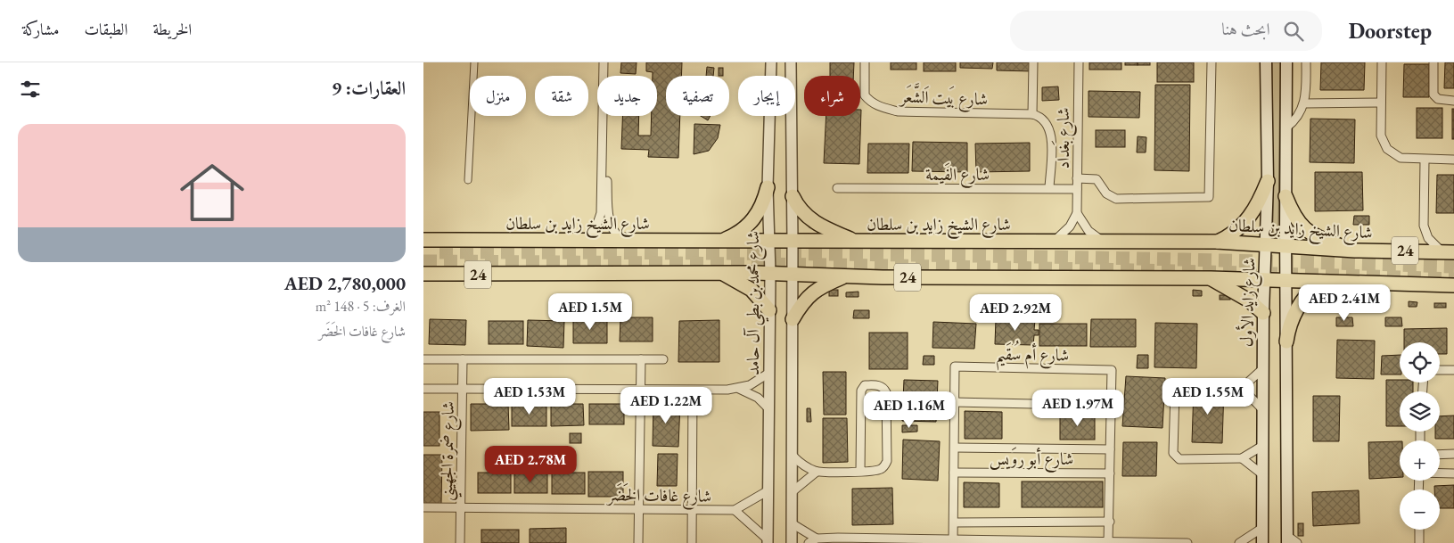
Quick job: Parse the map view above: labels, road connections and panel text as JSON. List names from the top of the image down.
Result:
{
  "streets": {
    "main road": ["شارع الشيخ زايد بن سلطان", "24", "شارع زايد الأول"],
    "street": [
      "شارع بَيت اَلشَّعَر",
      "شارع بَغداد",
      "شارع الفَيمة",
      "شارع محمد بن بطي آل حامد",
      "شارع أم سُقَيم",
      "شارع ضمرة الجهيني",
      "شارع أبو روَيس",
      "شارع غافات الخَضَر"
    ]
  },
  "crossings": [
    ["شارع بَغداد", "شارع الفَيمة"],
    ["شارع الشيخ زايد بن سلطان", "شارع زايد الأول"],
    ["شارع الشيخ زايد بن سلطان", "شارع محمد بن بطي آل حامد"],
    ["24", "شارع زايد الأول"],
    ["24", "شارع محمد بن بطي آل حامد"],
    ["شارع محمد بن بطي آل حامد", "شارع غافات الخَضَر"],
    ["شارع أم سُقَيم", "شارع أبو روَيس"],
    ["شارع ضمرة الجهيني", "شارع غافات الخَضَر"]
  ],
  "page": {
    "header": "Doorstep",
    "search": "ابحث هنا",
    "nav": ["الخريطة", "الطبقات", "مشاركة"],
    "heading": "العقارات: 9",
    "chip": [
      "شراء",
      "إيجار",
      "تصفية",
      "جديد",
      "شقة",
      "منزل"
    ],
    "list": [
      {
        "name": "AED 2,780,000",
        "note": "الغرف: 5 · 148 m² · شارع غافات الخَضَر"
      }
    ],
    "price": [
      "AED 2.41M",
      "AED 1.5M",
      "AED 2.92M",
      "AED 1.53M",
      "AED 1.55M",
      "AED 1.22M",
      "AED 1.97M",
      "AED 1.16M",
      "AED 2.78M"
    ],
    "map_buttons": ["+", "−"]
  }
}
